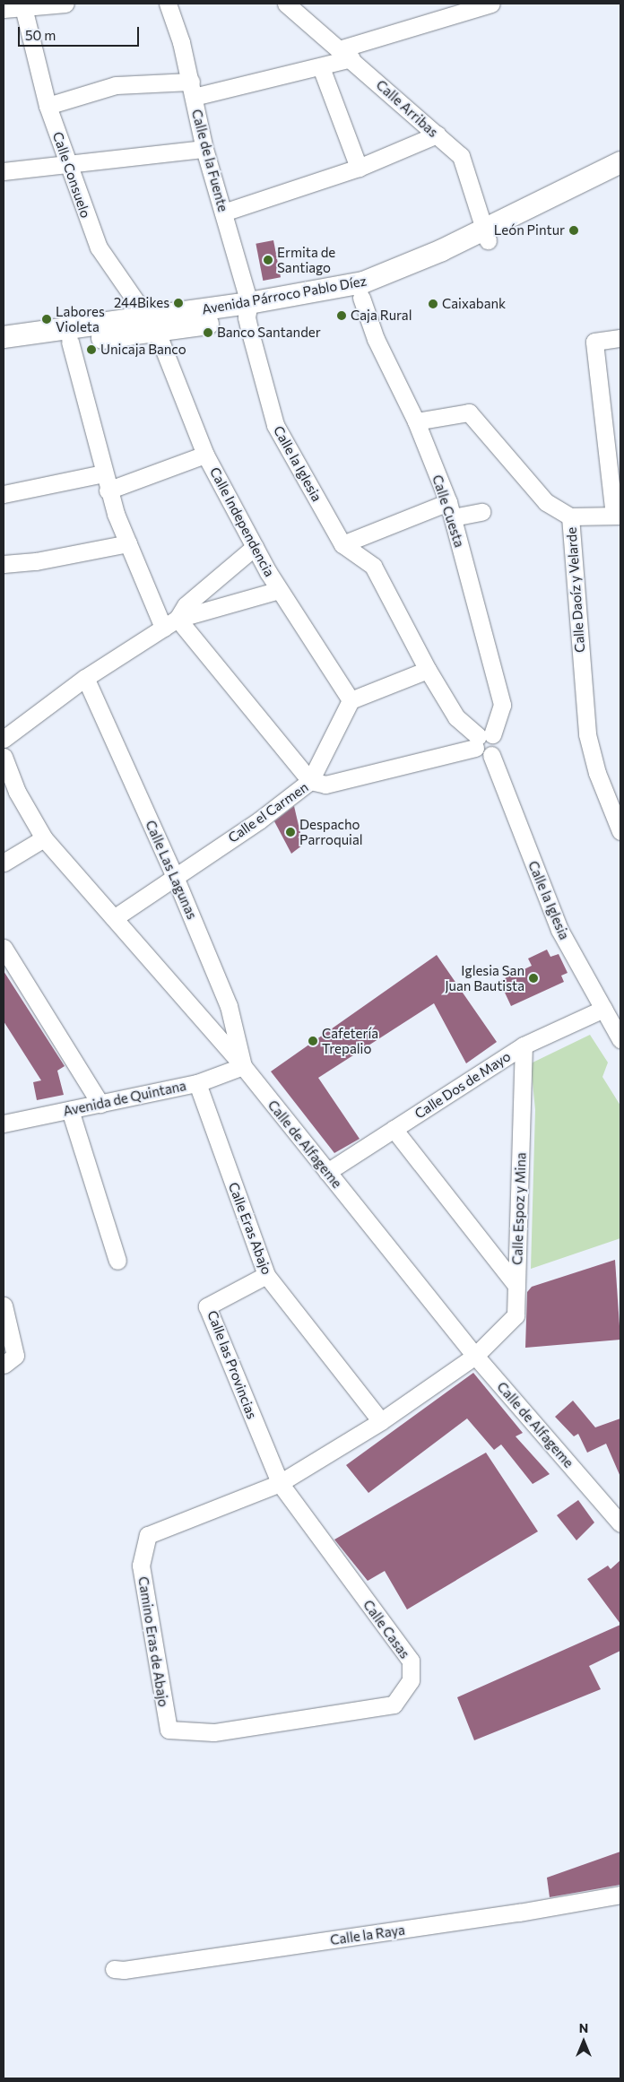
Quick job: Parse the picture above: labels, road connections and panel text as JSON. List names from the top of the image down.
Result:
{
  "streets": {
    "main road": ["Avenida Párroco Pablo Díez"],
    "street": [
      "Calle Arribas",
      "Calle de la Fuente",
      "Calle Consuelo",
      "Calle la Iglesia",
      "Calle Cuesta",
      "Calle Independencia",
      "Calle Daoíz y Velarde",
      "Calle el Carmen",
      "Calle Las Lagunas",
      "Calle Dos de Mayo",
      "Avenida de Quintana",
      "Calle de Alfageme",
      "Calle Espoz y Mina",
      "Calle Eras Abajo",
      "Calle las Provincias",
      "Calle Casas",
      "Camino Eras de Abajo",
      "Calle la Raya"
    ]
  },
  "crossings": [
    ["Calle Arribas", "Avenida Párroco Pablo Díez"],
    ["Calle de la Fuente", "Avenida Párroco Pablo Díez"],
    ["Calle de la Fuente", "Calle la Iglesia"],
    ["Calle Consuelo", "Avenida Párroco Pablo Díez"],
    ["Calle Consuelo", "Calle Independencia"],
    ["Avenida Párroco Pablo Díez", "Calle la Iglesia"],
    ["Avenida Párroco Pablo Díez", "Calle Cuesta"],
    ["Avenida Párroco Pablo Díez", "Calle Independencia"],
    ["Calle la Iglesia", "Calle Cuesta"],
    ["Calle la Iglesia", "Calle el Carmen"],
    ["Calle la Iglesia", "Calle Dos de Mayo"],
    ["Calle Cuesta", "Calle Daoíz y Velarde"],
    ["Calle Cuesta", "Calle el Carmen"],
    ["Calle el Carmen", "Calle Las Lagunas"],
    ["Calle el Carmen", "Calle de Alfageme"],
    ["Calle Las Lagunas", "Avenida de Quintana"],
    ["Calle Las Lagunas", "Calle de Alfageme"],
    ["Calle Dos de Mayo", "Calle de Alfageme"],
    ["Calle Dos de Mayo", "Calle Espoz y Mina"],
    ["Avenida de Quintana", "Calle de Alfageme"],
    ["Avenida de Quintana", "Calle Eras Abajo"],
    ["Calle de Alfageme", "Calle Espoz y Mina"],
    ["Calle Espoz y Mina", "Calle Eras Abajo"],
    ["Calle Espoz y Mina", "Calle las Provincias"],
    ["Calle Espoz y Mina", "Calle Casas"],
    ["Calle Espoz y Mina", "Camino Eras de Abajo"],
    ["Calle Eras Abajo", "Calle las Provincias"],
    ["Calle las Provincias", "Calle Casas"],
    ["Calle las Provincias", "Camino Eras de Abajo"],
    ["Calle Casas", "Camino Eras de Abajo"]
  ],
  "places": [
    "León Pintur",
    "Ermita de Santiago",
    "244Bikes",
    "Caixabank",
    "Caja Rural",
    "Labores Violeta",
    "Banco Santander",
    "Unicaja Banco",
    "Despacho Parroquial",
    "Iglesia San Juan Bautista",
    "Cafetería Trepalio"
  ],
  "scale_bar": "50 m",
  "north": "top"
}
